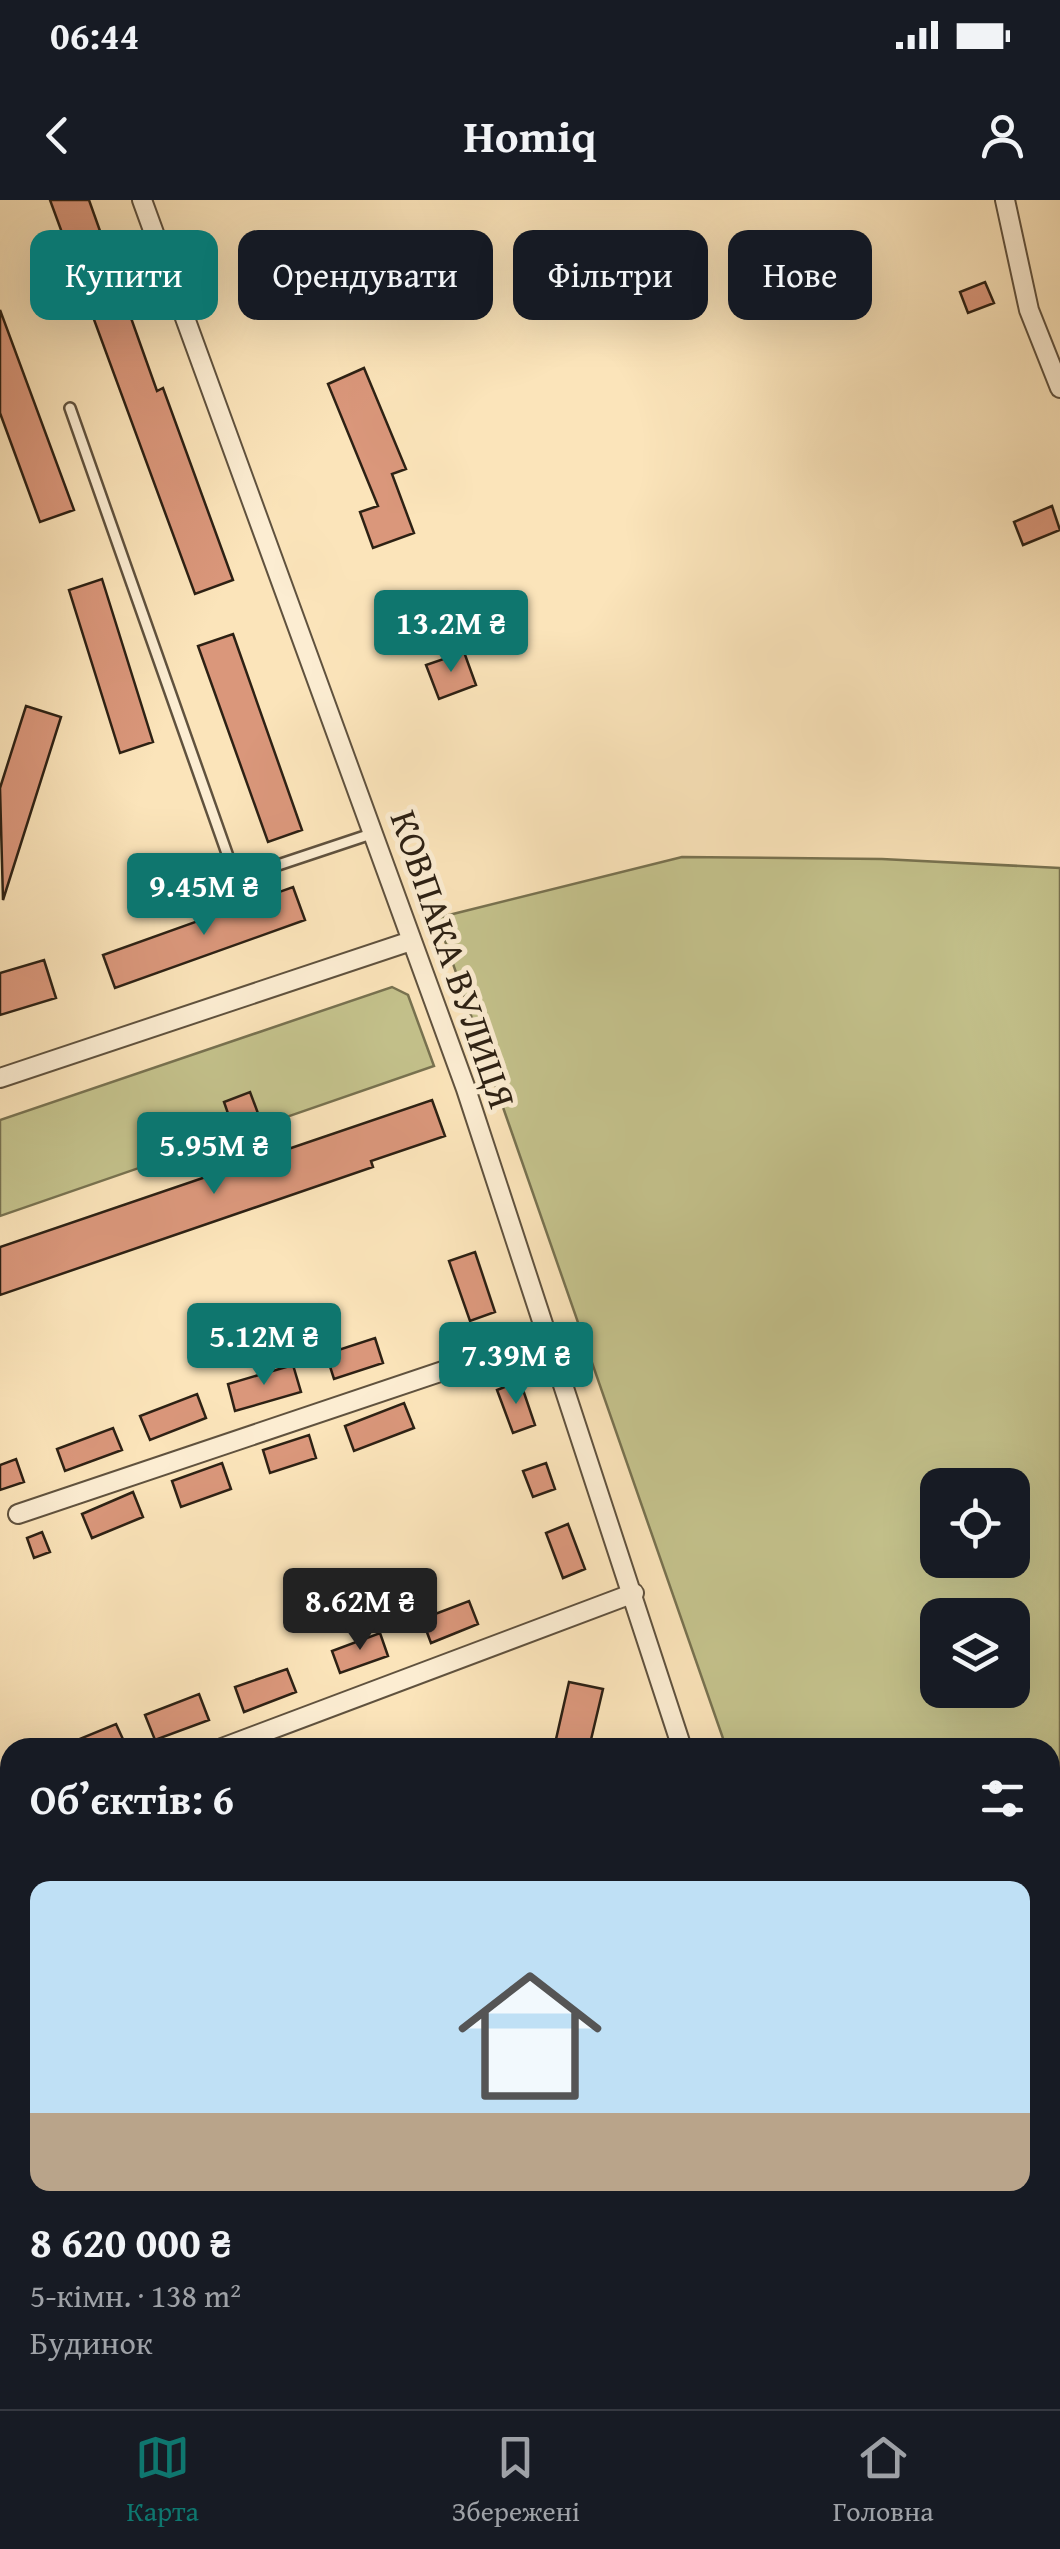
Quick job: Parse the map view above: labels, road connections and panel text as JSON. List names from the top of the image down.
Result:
{
  "streets": {
    "street": ["КОВПАКА ВУЛИЦЯ"]
  },
  "page": {
    "status": "06:44",
    "header": "Homiq",
    "chip": [
      "Купити",
      "Орендувати",
      "Фільтри",
      "Нове"
    ],
    "price": [
      "13.2M ₴",
      "9.45M ₴",
      "5.95M ₴",
      "5.12M ₴",
      "7.39M ₴",
      "8.62M ₴"
    ],
    "heading": "Об’єктів: 6",
    "list": [
      {
        "name": "8 620 000 ₴",
        "note": "5-кімн. · 138 m² · Будинок"
      }
    ],
    "tabs": ["Карта", "Збережені", "Головна"]
  }
}
